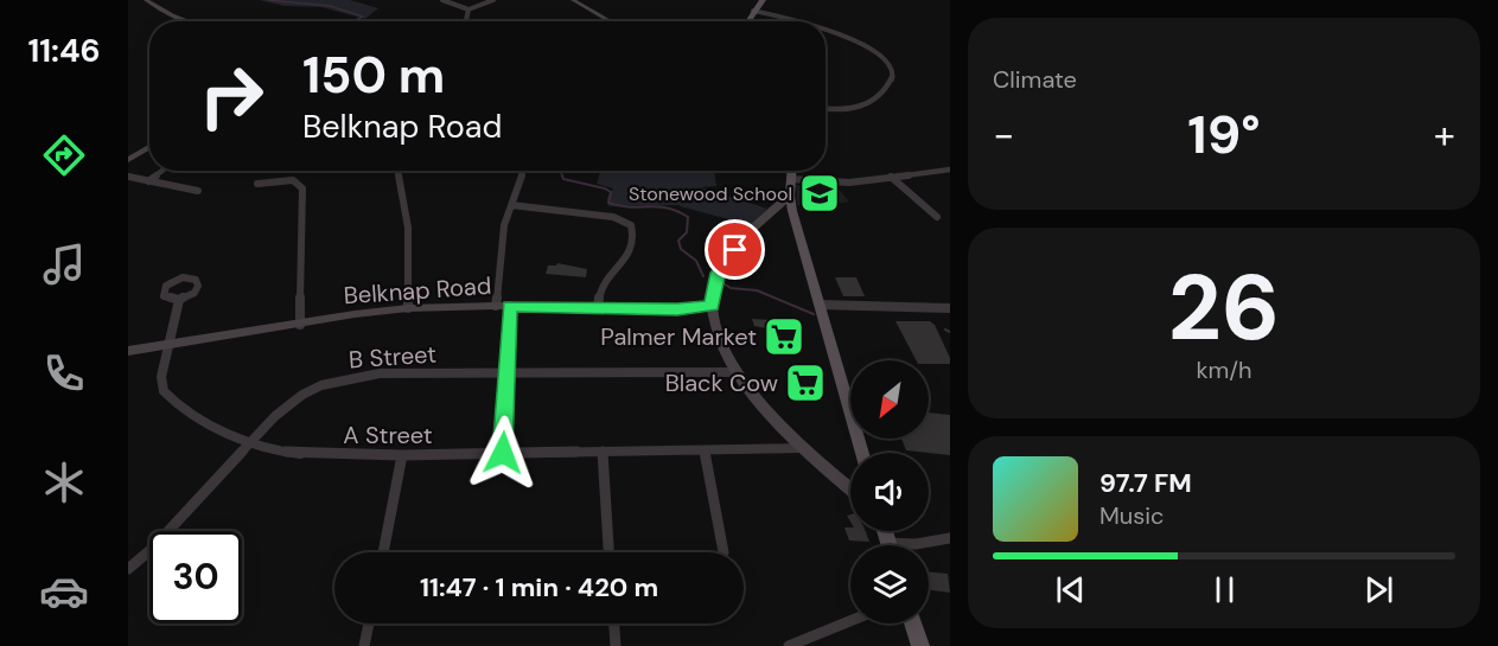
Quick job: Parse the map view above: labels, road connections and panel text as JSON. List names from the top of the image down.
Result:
{
  "streets": {
    "street": ["Belknap Road", "B Street", "A Street"]
  },
  "crossings": [
    ["Belknap Road", "A Street"],
    ["B Street", "A Street"]
  ],
  "places": {
    "school or university": ["Stonewood School"],
    "supermarket": ["Palmer Market", "Black Cow"]
  },
  "north": "bottom left",
  "page": {
    "tabs": "11:46",
    "tile": [
      "Climate",
      ["26", "km/h"]
    ],
    "turn": ["150 m", "Belknap Road"],
    "heat": ["−", "19°", "+"],
    "song": ["97.7 FM", "Music"],
    "limit": "30",
    "trip": "11:47 · 1 min · 420 m"
  }
}
